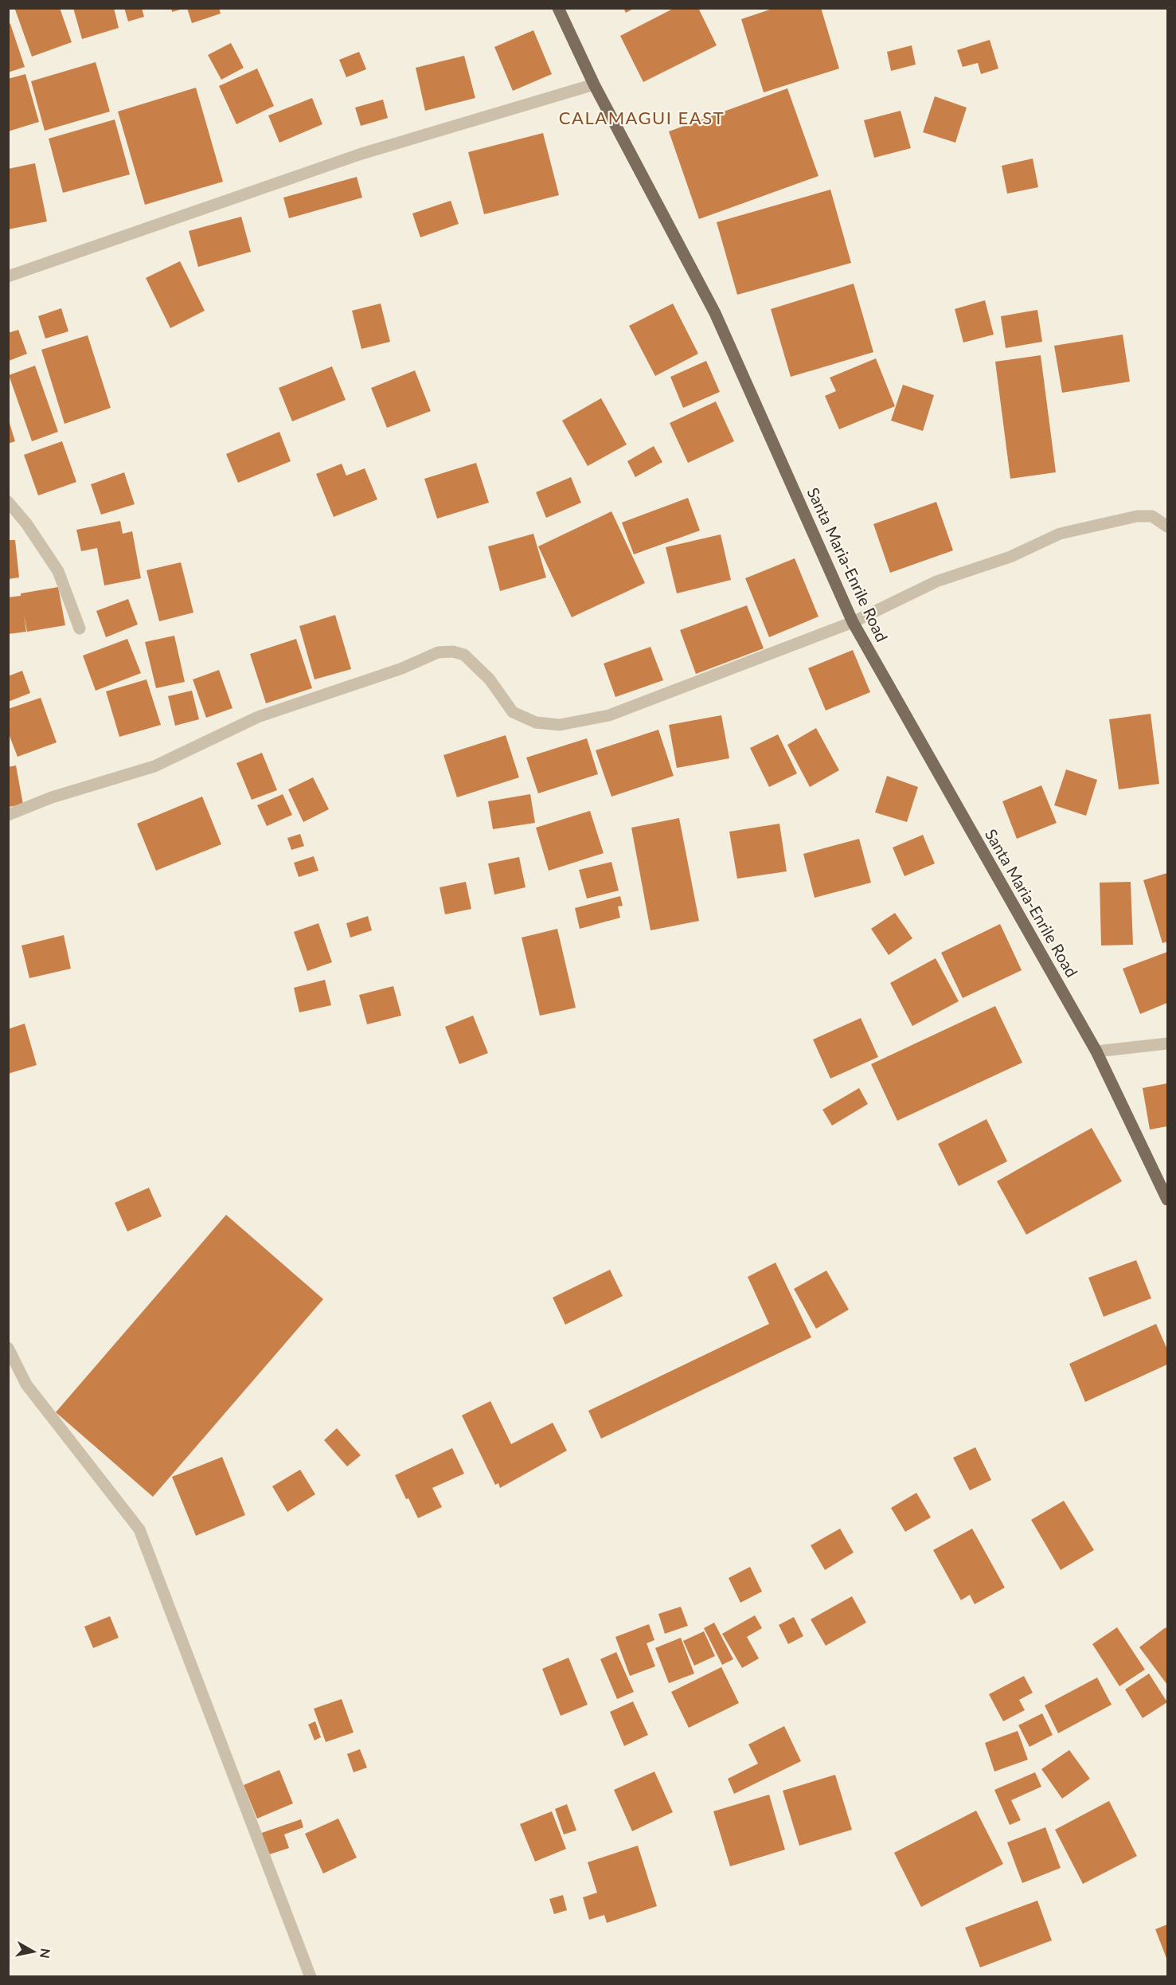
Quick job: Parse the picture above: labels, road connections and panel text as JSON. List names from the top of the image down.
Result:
{
  "streets": {
    "main road": ["Santa Maria-Enrile Road"]
  },
  "districts": ["CALAMAGUI EAST"],
  "north": "right"
}
